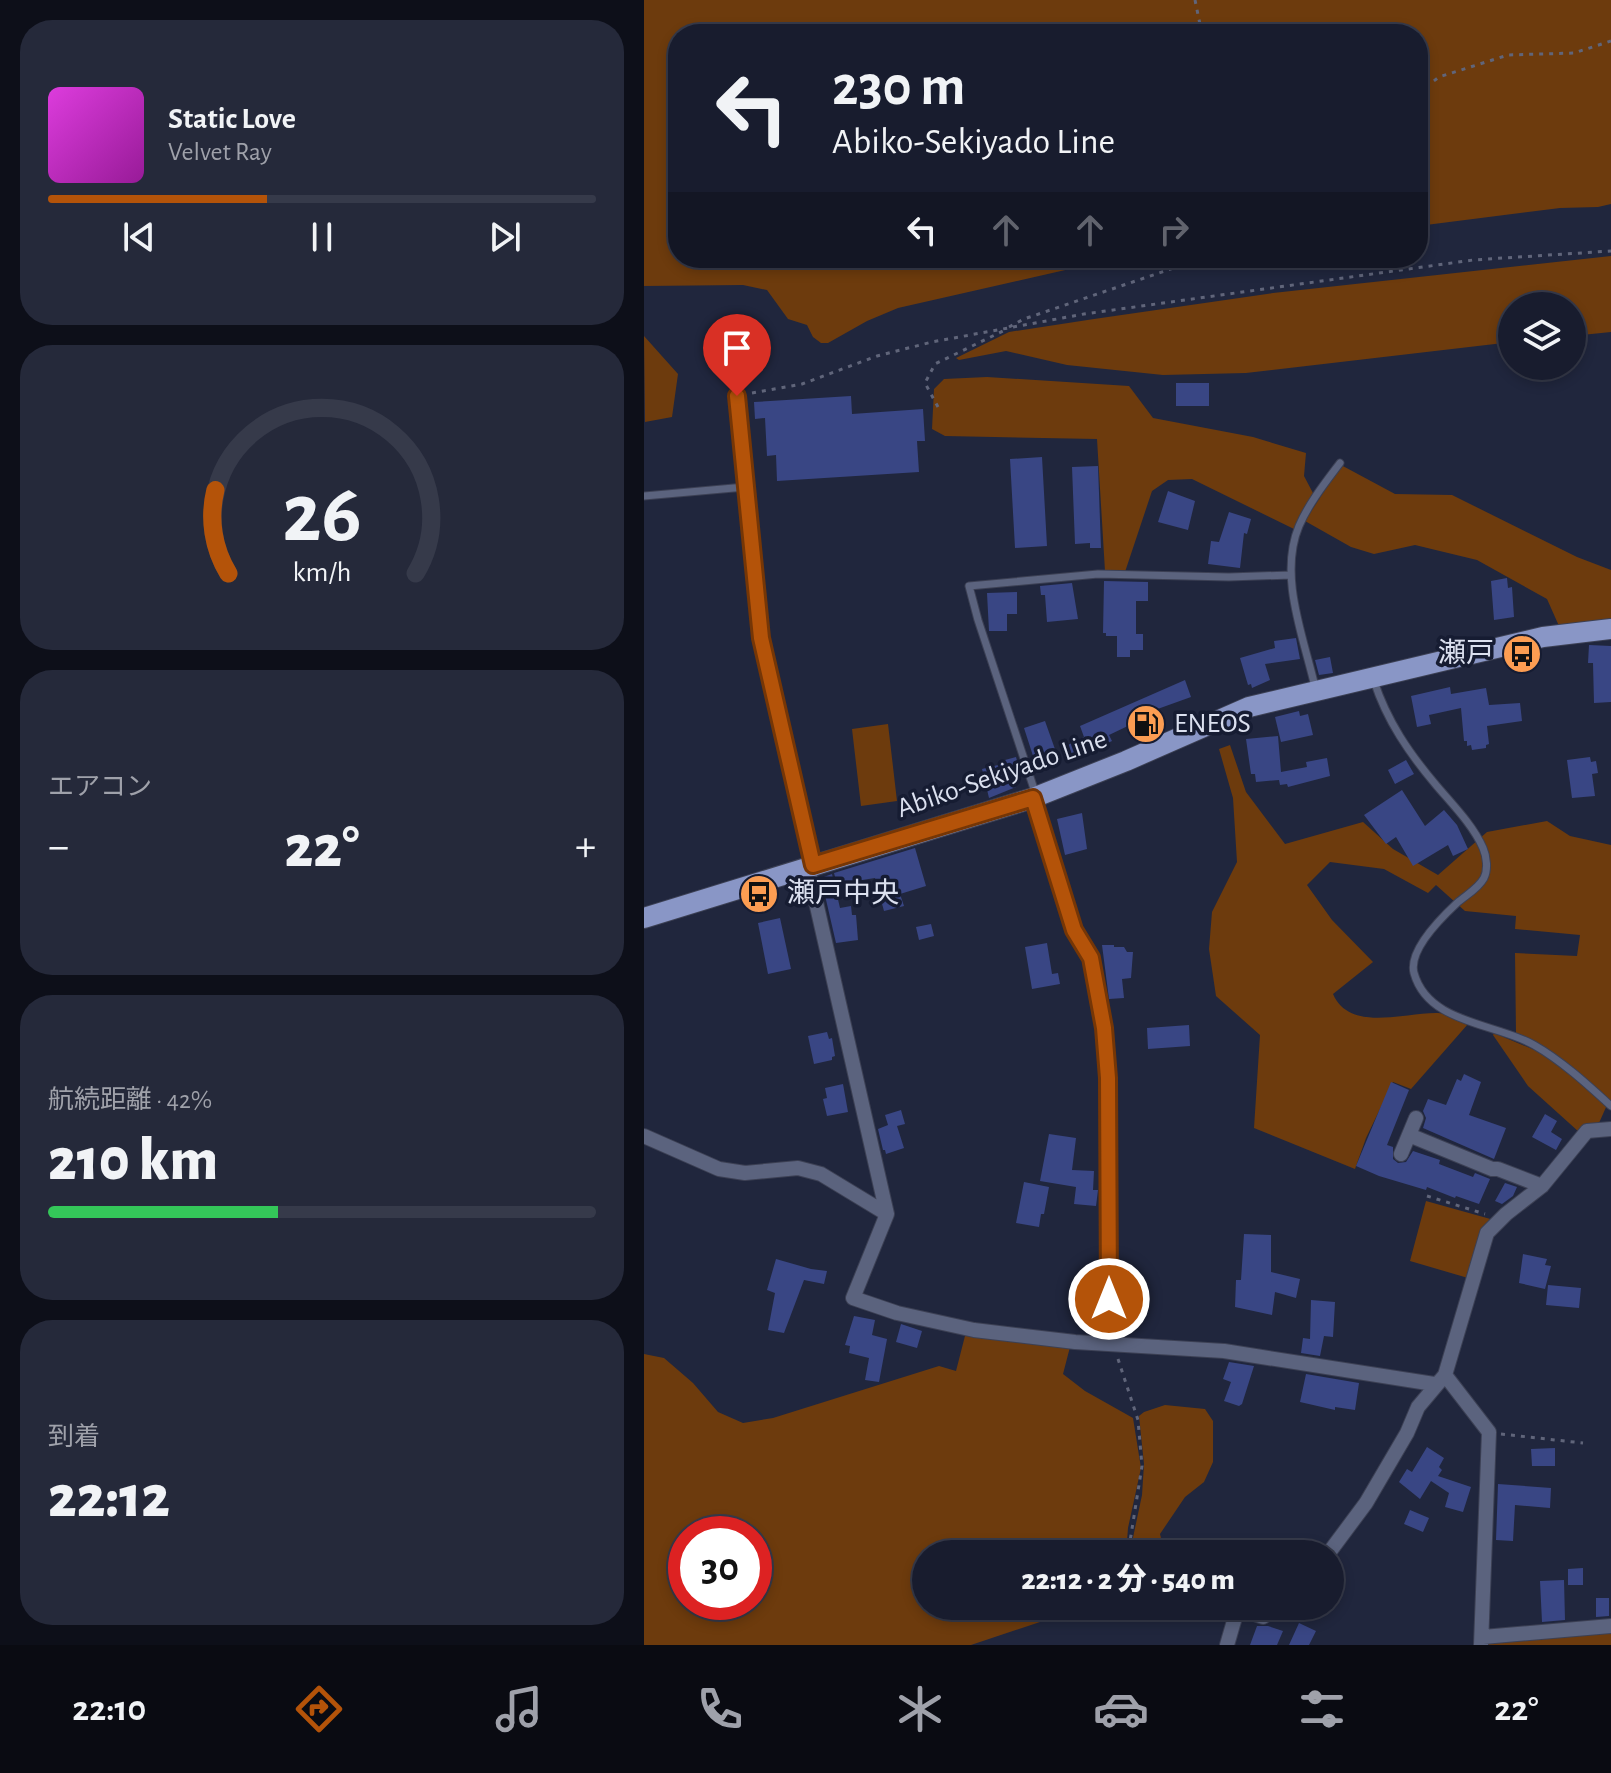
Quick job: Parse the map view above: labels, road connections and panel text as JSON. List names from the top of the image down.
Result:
{
  "streets": {
    "main road": ["Abiko-Sekiyado Line"]
  },
  "places": {
    "bus stop": ["瀬戸", "瀬戸中央"],
    "fuel station": ["ENEOS"]
  },
  "page": {
    "turn": ["230 m", "Abiko-Sekiyado Line"],
    "song": ["Static Love", "Velvet Ray"],
    "tile": [
      "エアコン",
      ["航続距離 · 42%", "210 km"],
      ["到着", "22:12"]
    ],
    "heat": ["−", "22°", "+"],
    "limit": "30",
    "trip": "22:12 · 2 分 · 540 m",
    "tabs": ["22:10", "22°"],
    "gauge": ["26", "km/h"]
  }
}
